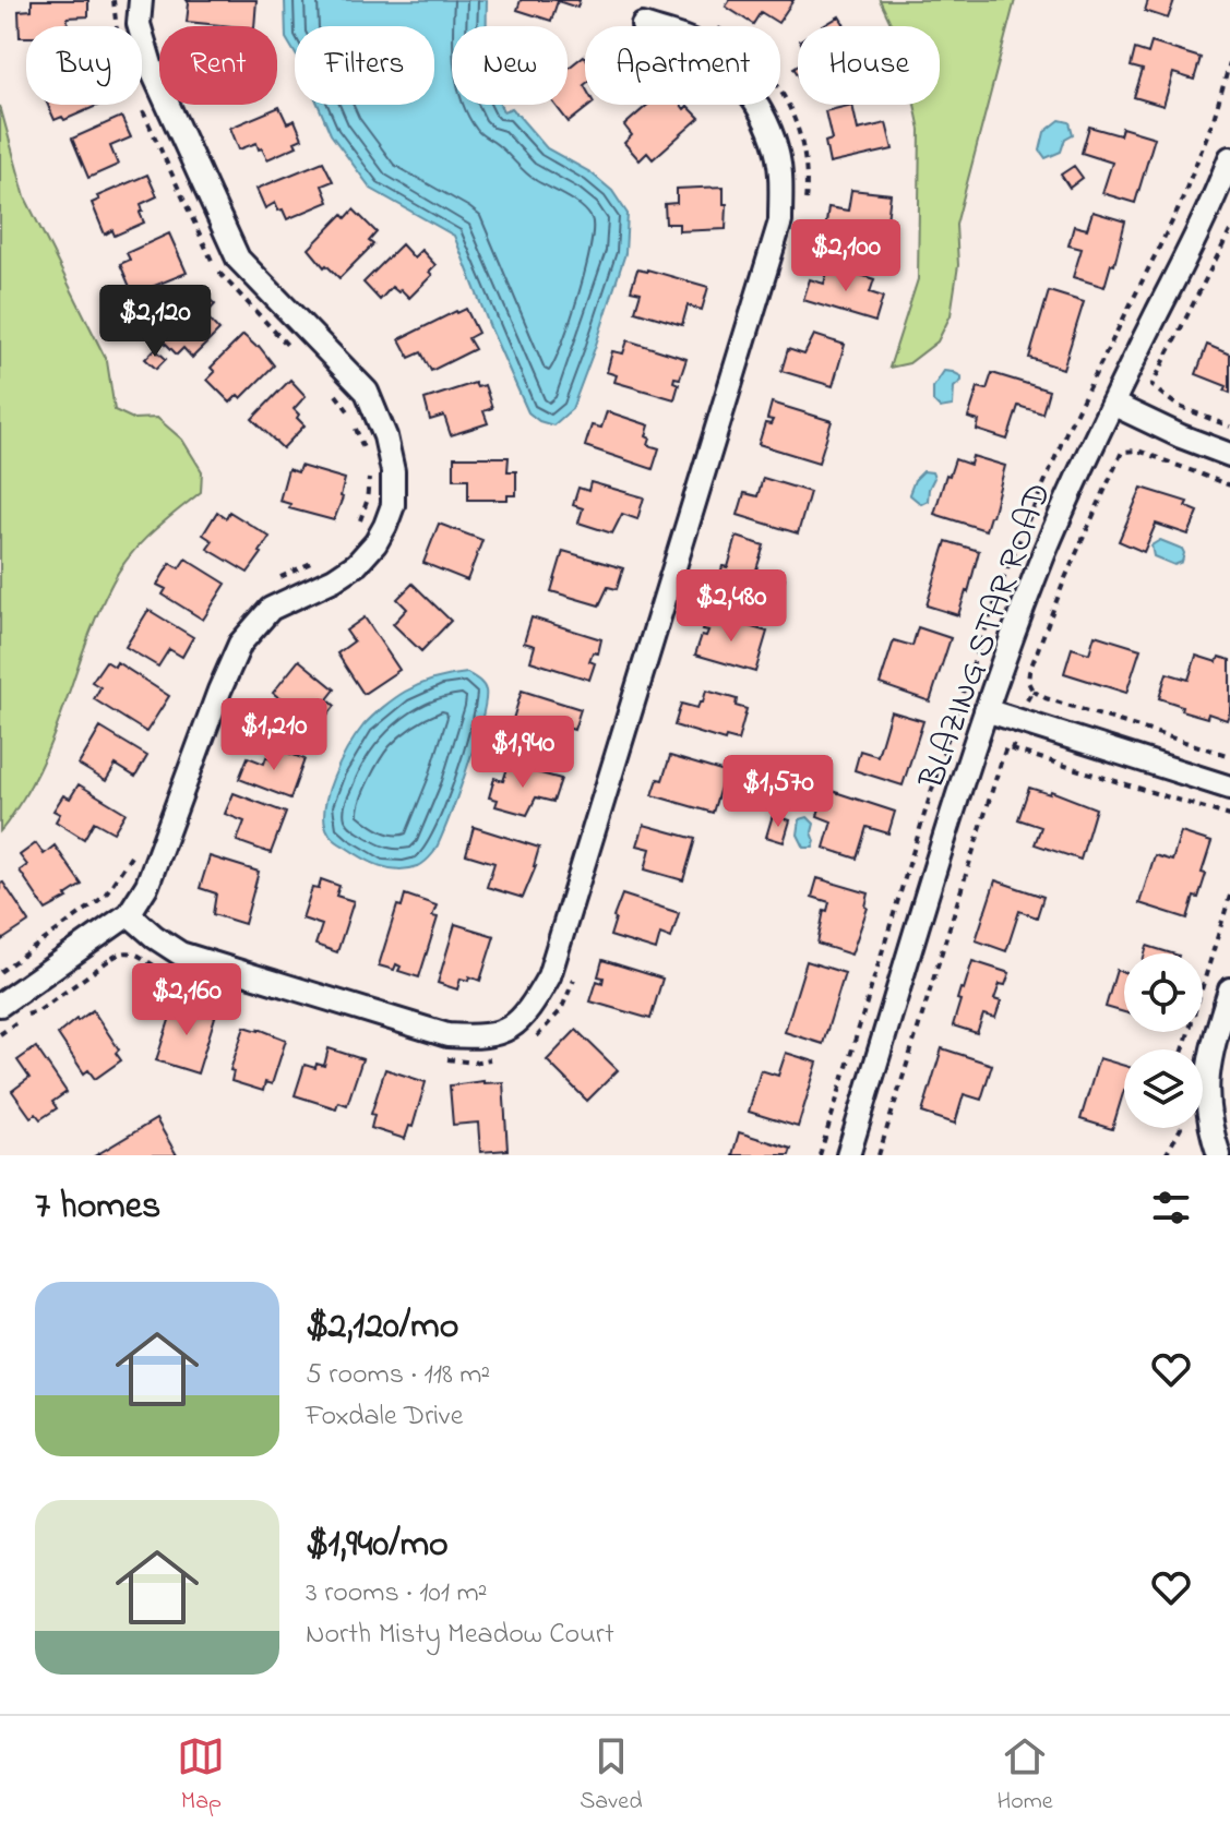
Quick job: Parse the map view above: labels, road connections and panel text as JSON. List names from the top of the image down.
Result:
{
  "streets": {
    "street": ["BLAZING STAR ROAD"]
  },
  "page": {
    "chip": [
      "Buy",
      "Rent",
      "Filters",
      "New",
      "Apartment",
      "House"
    ],
    "price": [
      "$2,100",
      "$2,120",
      "$2,480",
      "$1,210",
      "$1,940",
      "$1,570",
      "$2,160"
    ],
    "heading": "7 homes",
    "list": [
      {
        "name": "$2,120/mo",
        "note": "5 rooms · 118 m² · Foxdale Drive"
      },
      {
        "name": "$1,940/mo",
        "note": "3 rooms · 101 m² · North Misty Meadow Court"
      }
    ],
    "tabs": ["Map", "Saved", "Home"]
  }
}
